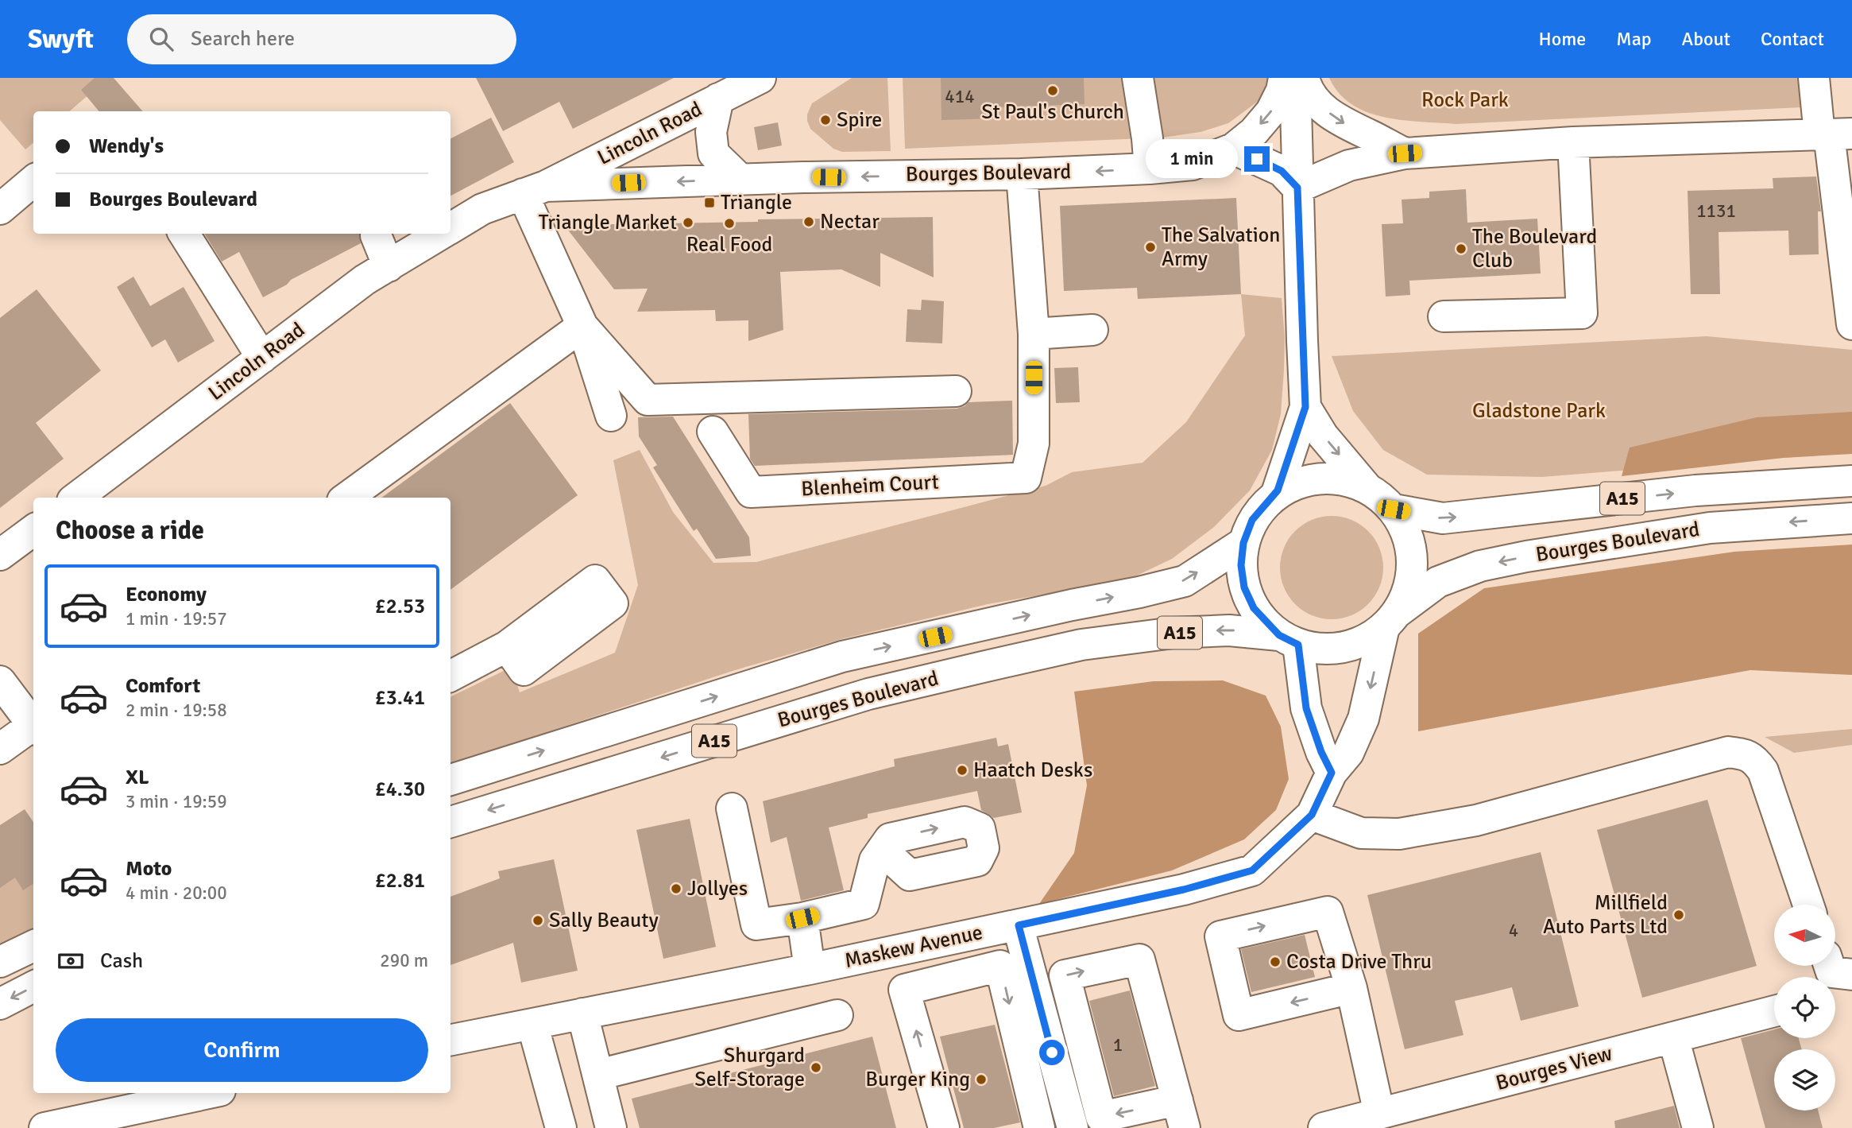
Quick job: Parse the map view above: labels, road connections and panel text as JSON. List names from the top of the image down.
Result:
{
  "streets": {
    "street": [
      "Lincoln Road",
      "Bourges Boulevard",
      "Blenheim Court",
      "A15",
      "Maskew Avenue",
      "Bourges View"
    ]
  },
  "crossings": [
    ["Lincoln Road", "Bourges Boulevard"],
    ["Bourges Boulevard", "Maskew Avenue"]
  ],
  "parks": ["Rock Park", "Gladstone Park"],
  "places": {
    "other": [
      "St Paul's Church",
      "Spire",
      "Nectar",
      "Triangle Market",
      "Real Food",
      "The Salvation Army",
      "The Boulevard Club",
      "Haatch Desks",
      "Jollyes",
      "Millfield Auto Parts Ltd",
      "Sally Beauty",
      "Costa Drive Thru",
      "Shurgard Self-Storage",
      "Burger King"
    ],
    "transit": ["Triangle"]
  },
  "house_numbers": [
    "414",
    "1131",
    "4",
    "1"
  ],
  "north": "left",
  "page": {
    "header": "Swyft",
    "search": "Search here",
    "nav": [
      "Home",
      "Map",
      "About",
      "Contact"
    ],
    "banner": ["Wendy's", "Bourges Boulevard"],
    "bubble": "1 min",
    "heading": "Choose a ride",
    "list": [
      {
        "name": "Economy",
        "note": "1 min · 19:57",
        "value": "£2.53"
      },
      {
        "name": "Comfort",
        "note": "2 min · 19:58",
        "value": "£3.41"
      },
      {
        "name": "XL",
        "note": "3 min · 19:59",
        "value": "£4.30"
      },
      {
        "name": "Moto",
        "note": "4 min · 20:00",
        "value": "£2.81"
      }
    ],
    "pay": ["Cash", "290 m"],
    "buttons": "Confirm"
  }
}
